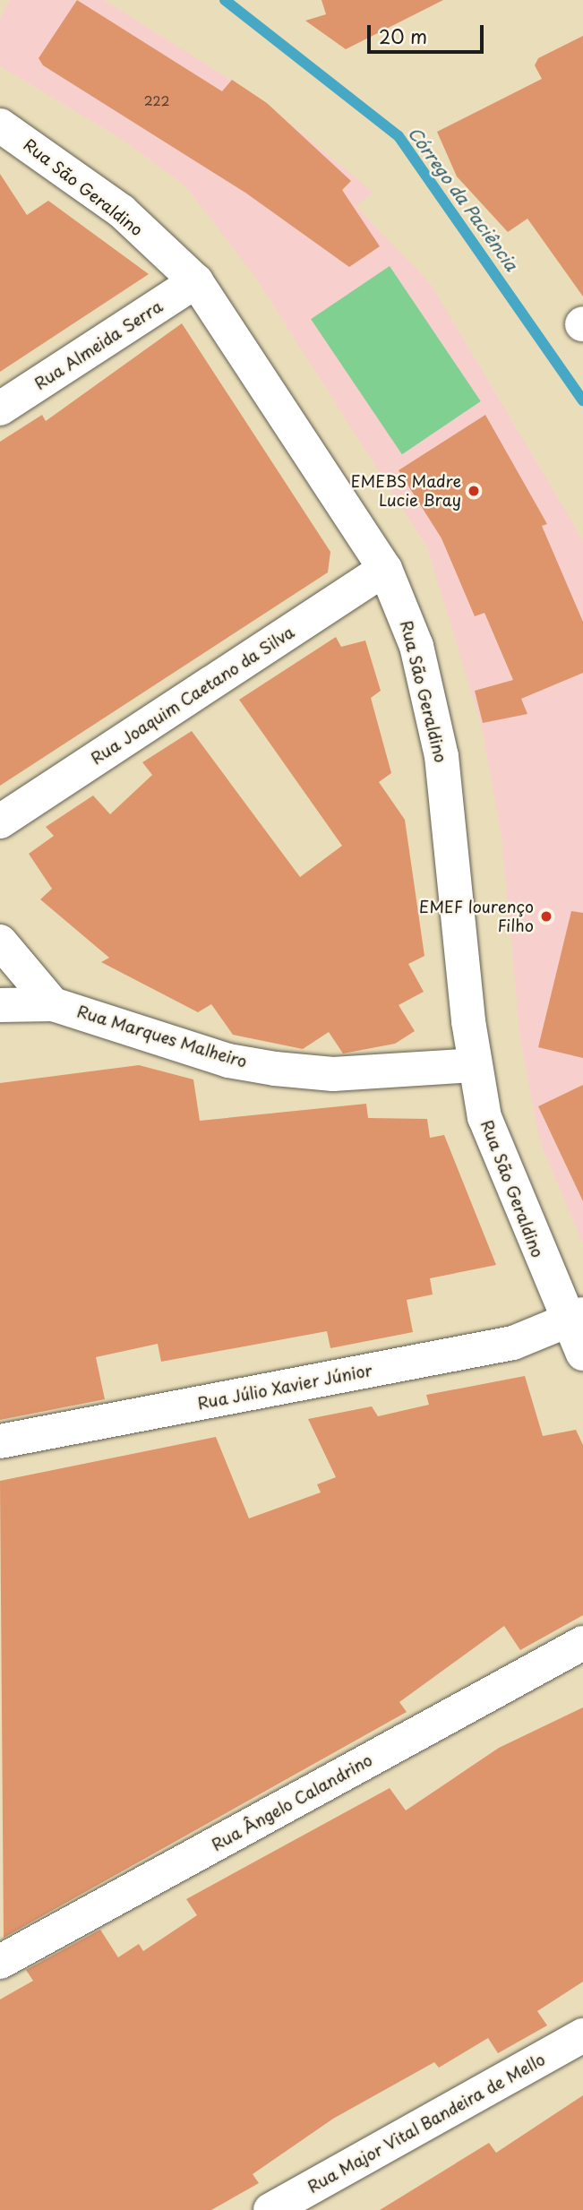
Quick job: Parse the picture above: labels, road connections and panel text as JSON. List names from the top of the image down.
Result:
{
  "streets": {
    "street": [
      "Rua São Geraldino",
      "Rua Almeida Serra",
      "Rua Joaquim Caetano da Silva",
      "Rua Marques Malheiro",
      "Rua Júlio Xavier Júnior",
      "Rua Ângelo Calandrino",
      "Rua Major Vital Bandeira de Mello"
    ]
  },
  "crossings": [
    ["Rua São Geraldino", "Rua Almeida Serra"],
    ["Rua São Geraldino", "Rua Joaquim Caetano da Silva"],
    ["Rua São Geraldino", "Rua Marques Malheiro"],
    ["Rua São Geraldino", "Rua Júlio Xavier Júnior"]
  ],
  "water": ["Córrego da Paciência"],
  "places": ["EMEBS Madre Lucie Bray", "EMEF lourenço Filho"],
  "house_numbers": ["222"],
  "scale_bar": "20 m"
}
